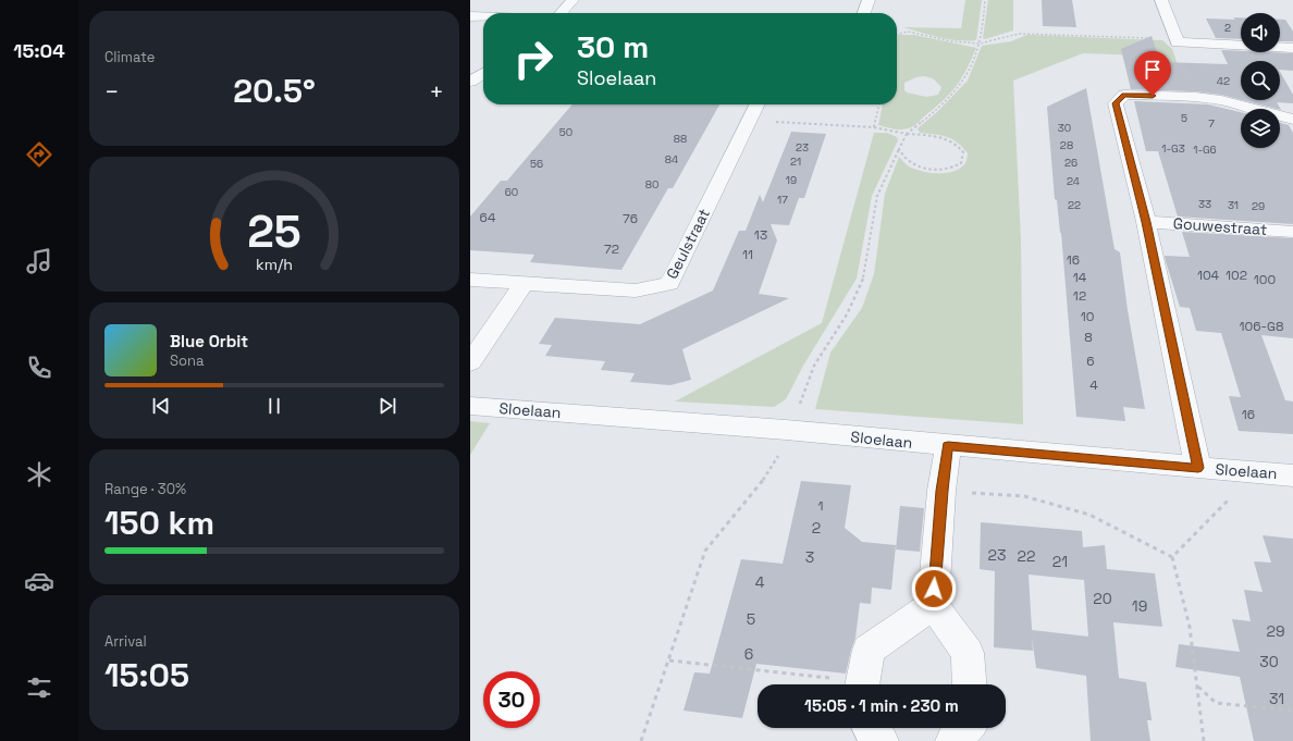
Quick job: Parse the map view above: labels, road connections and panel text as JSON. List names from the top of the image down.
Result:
{
  "streets": {
    "street": ["Gouwestraat", "Geulstraat", "Sloelaan"]
  },
  "house_numbers": [
    "2",
    "42",
    "5",
    "7",
    "30",
    "50",
    "88",
    "28",
    "23",
    "1-G3",
    "1-G6",
    "84",
    "21",
    "26",
    "56",
    "19",
    "24",
    "80",
    "60",
    "17",
    "33",
    "22",
    "31",
    "29",
    "64",
    "76",
    "13",
    "72",
    "11",
    "16",
    "104",
    "102",
    "14",
    "100",
    "12",
    "10",
    "106-G8",
    "8",
    "6",
    "4",
    "16",
    "1",
    "2",
    "23",
    "22",
    "3",
    "21",
    "4",
    "20",
    "19",
    "5",
    "29",
    "6",
    "30",
    "31"
  ],
  "page": {
    "tabs": "15:04",
    "tile": [
      "Climate",
      ["Range · 30%", "150 km"],
      ["Arrival", "15:05"]
    ],
    "turn": ["30 m", "Sloelaan"],
    "heat": ["−", "20.5°", "+"],
    "song": ["Blue Orbit", "Sona"],
    "limit": "30",
    "trip": "15:05 · 1 min · 230 m",
    "gauge": ["25", "km/h"]
  }
}
